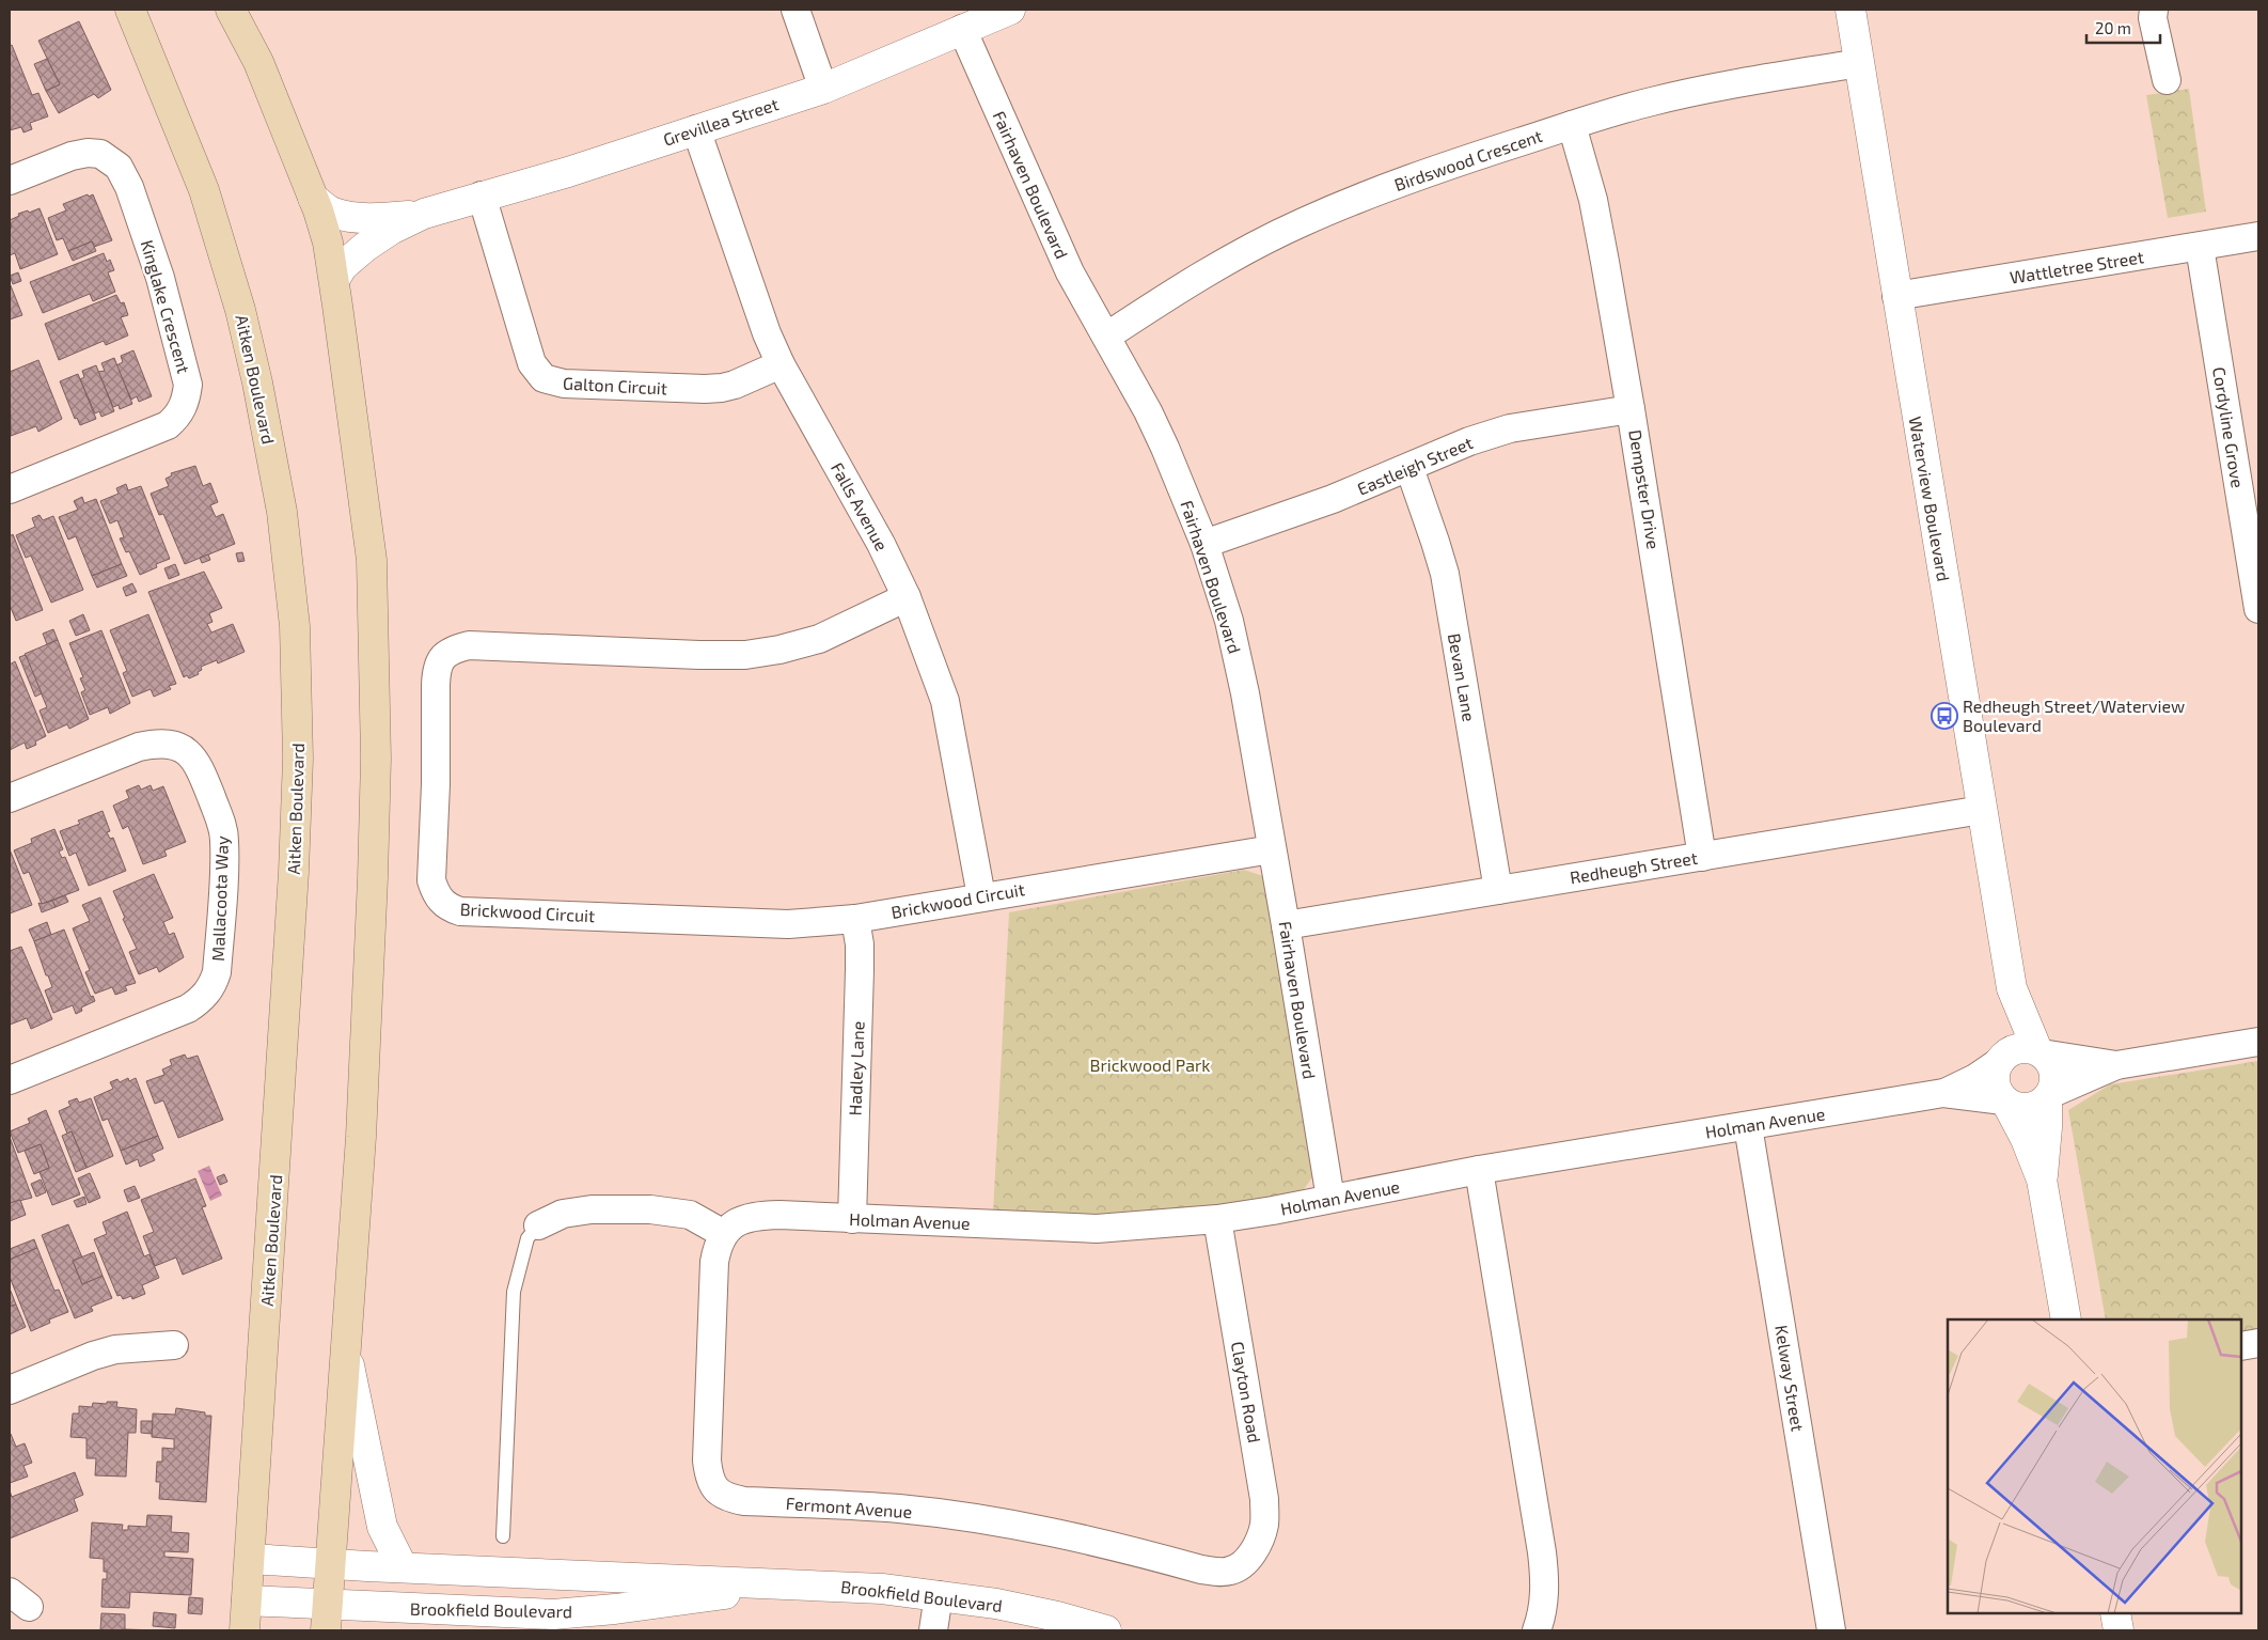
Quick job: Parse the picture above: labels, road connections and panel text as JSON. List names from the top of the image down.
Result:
{
  "streets": {
    "main road": ["Aitken Boulevard"],
    "street": [
      "Grevillea Street",
      "Birdswood Crescent",
      "Fairhaven Boulevard",
      "Wattletree Street",
      "Kinglake Crescent",
      "Galton Circuit",
      "Cordyline Grove",
      "Eastleigh Street",
      "Dempster Drive",
      "Waterview Boulevard",
      "Falls Avenue",
      "Bevan Lane",
      "Redheugh Street",
      "Mallacoota Way",
      "Brickwood Circuit",
      "Hadley Lane",
      "Holman Avenue",
      "Kelway Street",
      "Clayton Road",
      "Fermont Avenue",
      "Brookfield Boulevard"
    ]
  },
  "crossings": [
    ["Grevillea Street", "Fairhaven Boulevard"],
    ["Grevillea Street", "Galton Circuit"],
    ["Grevillea Street", "Falls Avenue"],
    ["Birdswood Crescent", "Fairhaven Boulevard"],
    ["Birdswood Crescent", "Dempster Drive"],
    ["Birdswood Crescent", "Waterview Boulevard"],
    ["Fairhaven Boulevard", "Eastleigh Street"],
    ["Fairhaven Boulevard", "Redheugh Street"],
    ["Fairhaven Boulevard", "Brickwood Circuit"],
    ["Fairhaven Boulevard", "Holman Avenue"],
    ["Wattletree Street", "Cordyline Grove"],
    ["Wattletree Street", "Waterview Boulevard"],
    ["Aitken Boulevard", "Brookfield Boulevard"],
    ["Galton Circuit", "Falls Avenue"],
    ["Eastleigh Street", "Dempster Drive"],
    ["Eastleigh Street", "Bevan Lane"],
    ["Dempster Drive", "Redheugh Street"],
    ["Waterview Boulevard", "Redheugh Street"],
    ["Waterview Boulevard", "Holman Avenue"],
    ["Falls Avenue", "Brickwood Circuit"],
    ["Bevan Lane", "Redheugh Street"],
    ["Brickwood Circuit", "Hadley Lane"],
    ["Hadley Lane", "Holman Avenue"],
    ["Holman Avenue", "Kelway Street"],
    ["Holman Avenue", "Clayton Road"],
    ["Holman Avenue", "Fermont Avenue"],
    ["Clayton Road", "Fermont Avenue"]
  ],
  "parks": ["Brickwood Park"],
  "places": {
    "bus stop": ["Redheugh Street/Waterview Boulevard"]
  },
  "scale_bar": "20 m"
}
